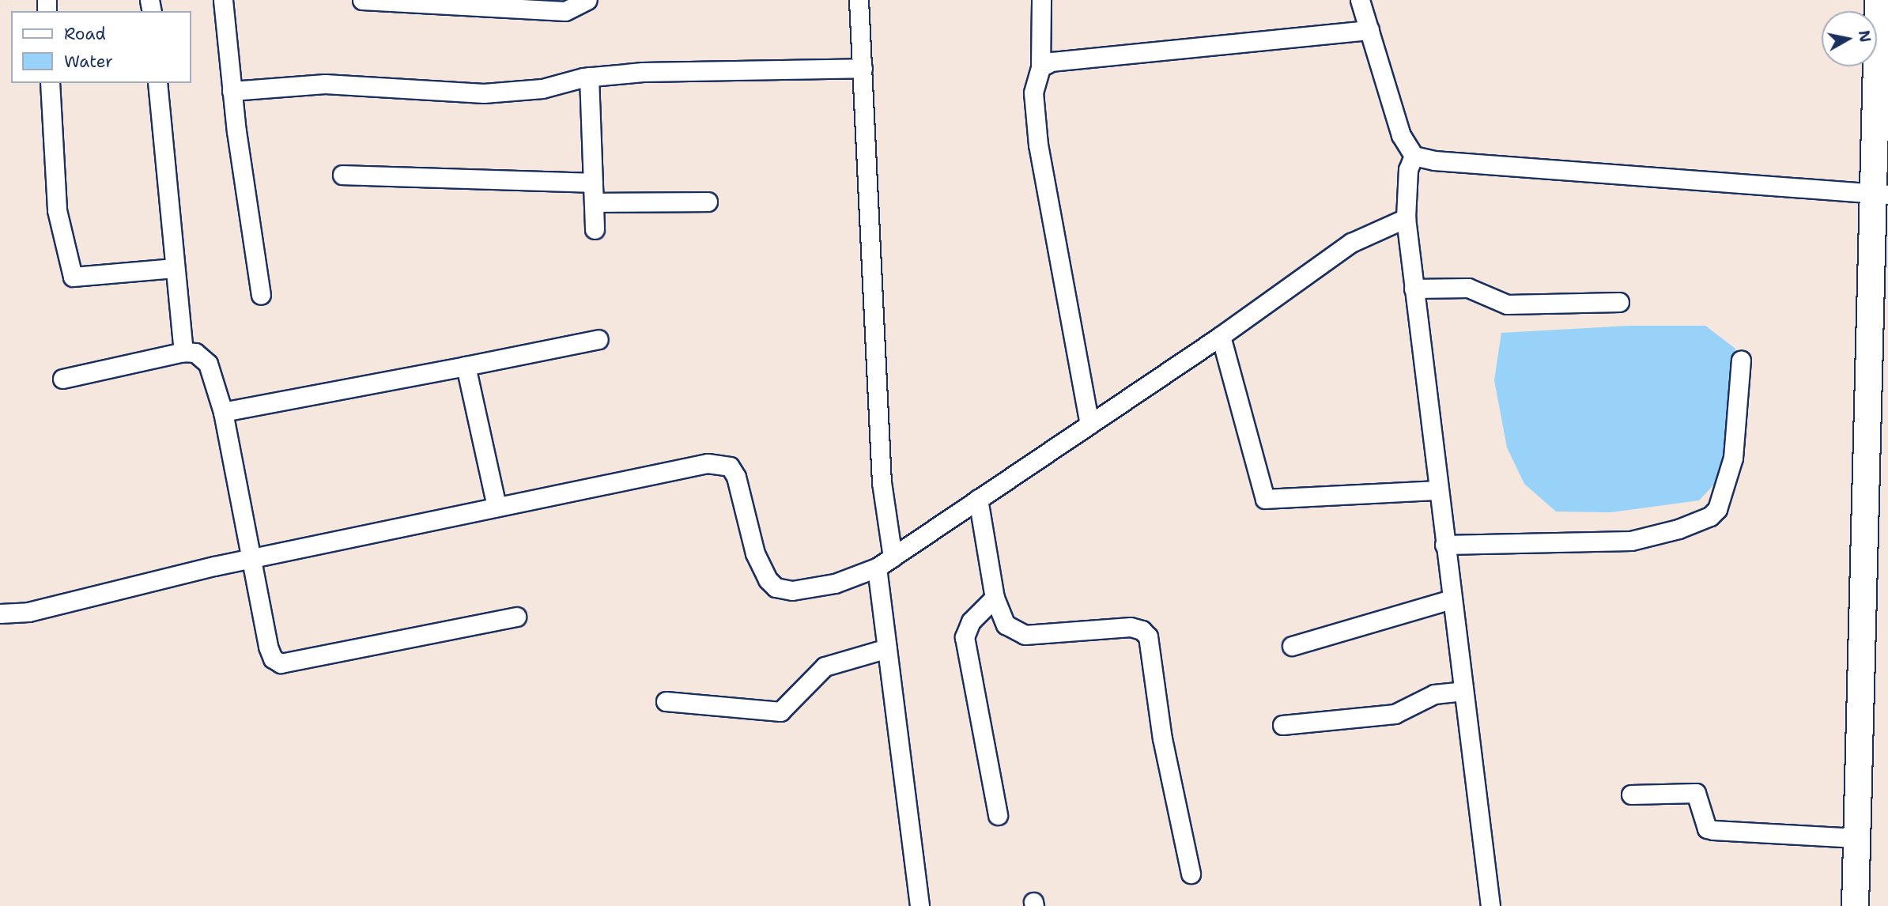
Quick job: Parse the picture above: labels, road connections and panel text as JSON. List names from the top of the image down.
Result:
{
  "legend": ["Road", "Water"],
  "north": "right"
}
